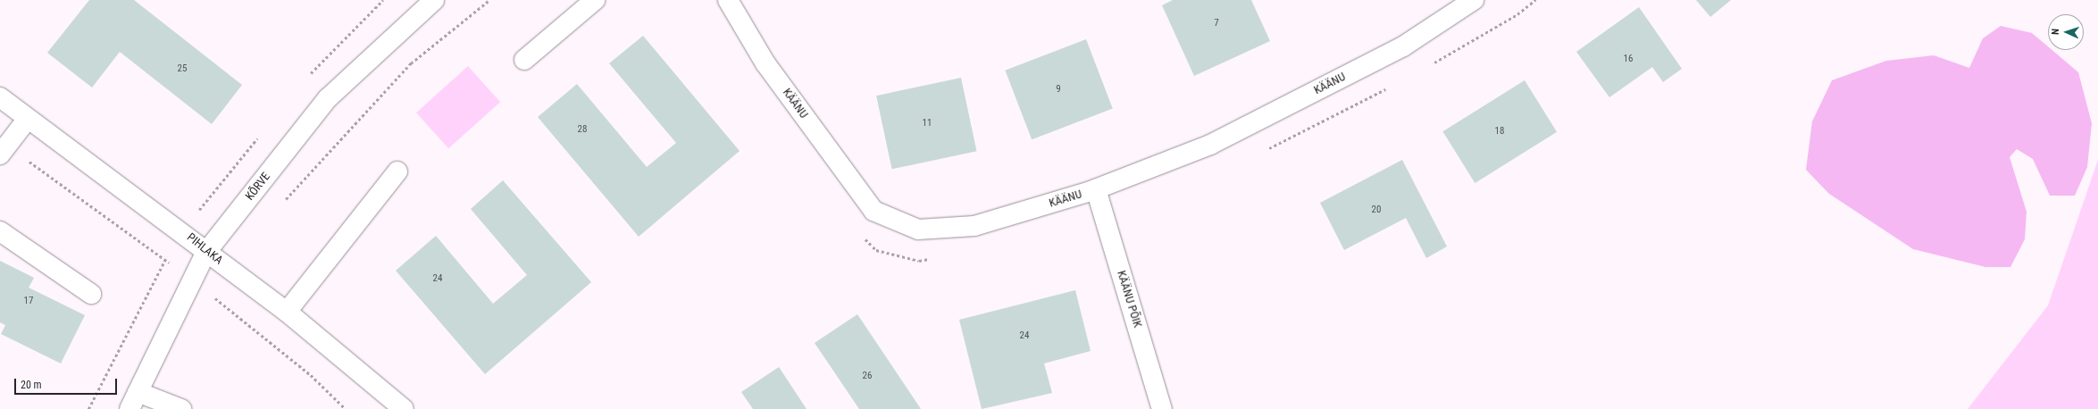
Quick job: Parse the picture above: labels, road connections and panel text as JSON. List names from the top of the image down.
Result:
{
  "streets": {
    "street": [
      "KÄÄNU",
      "KÕRVE",
      "PIHLAKA",
      "KÄÄNU PÕIK"
    ]
  },
  "crossings": [
    ["KÄÄNU", "KÄÄNU PÕIK"],
    ["KÕRVE", "PIHLAKA"]
  ],
  "house_numbers": [
    "7",
    "16",
    "25",
    "9",
    "11",
    "28",
    "18",
    "20",
    "24",
    "17",
    "24",
    "26"
  ],
  "scale_bar": "20 m",
  "north": "left"
}
